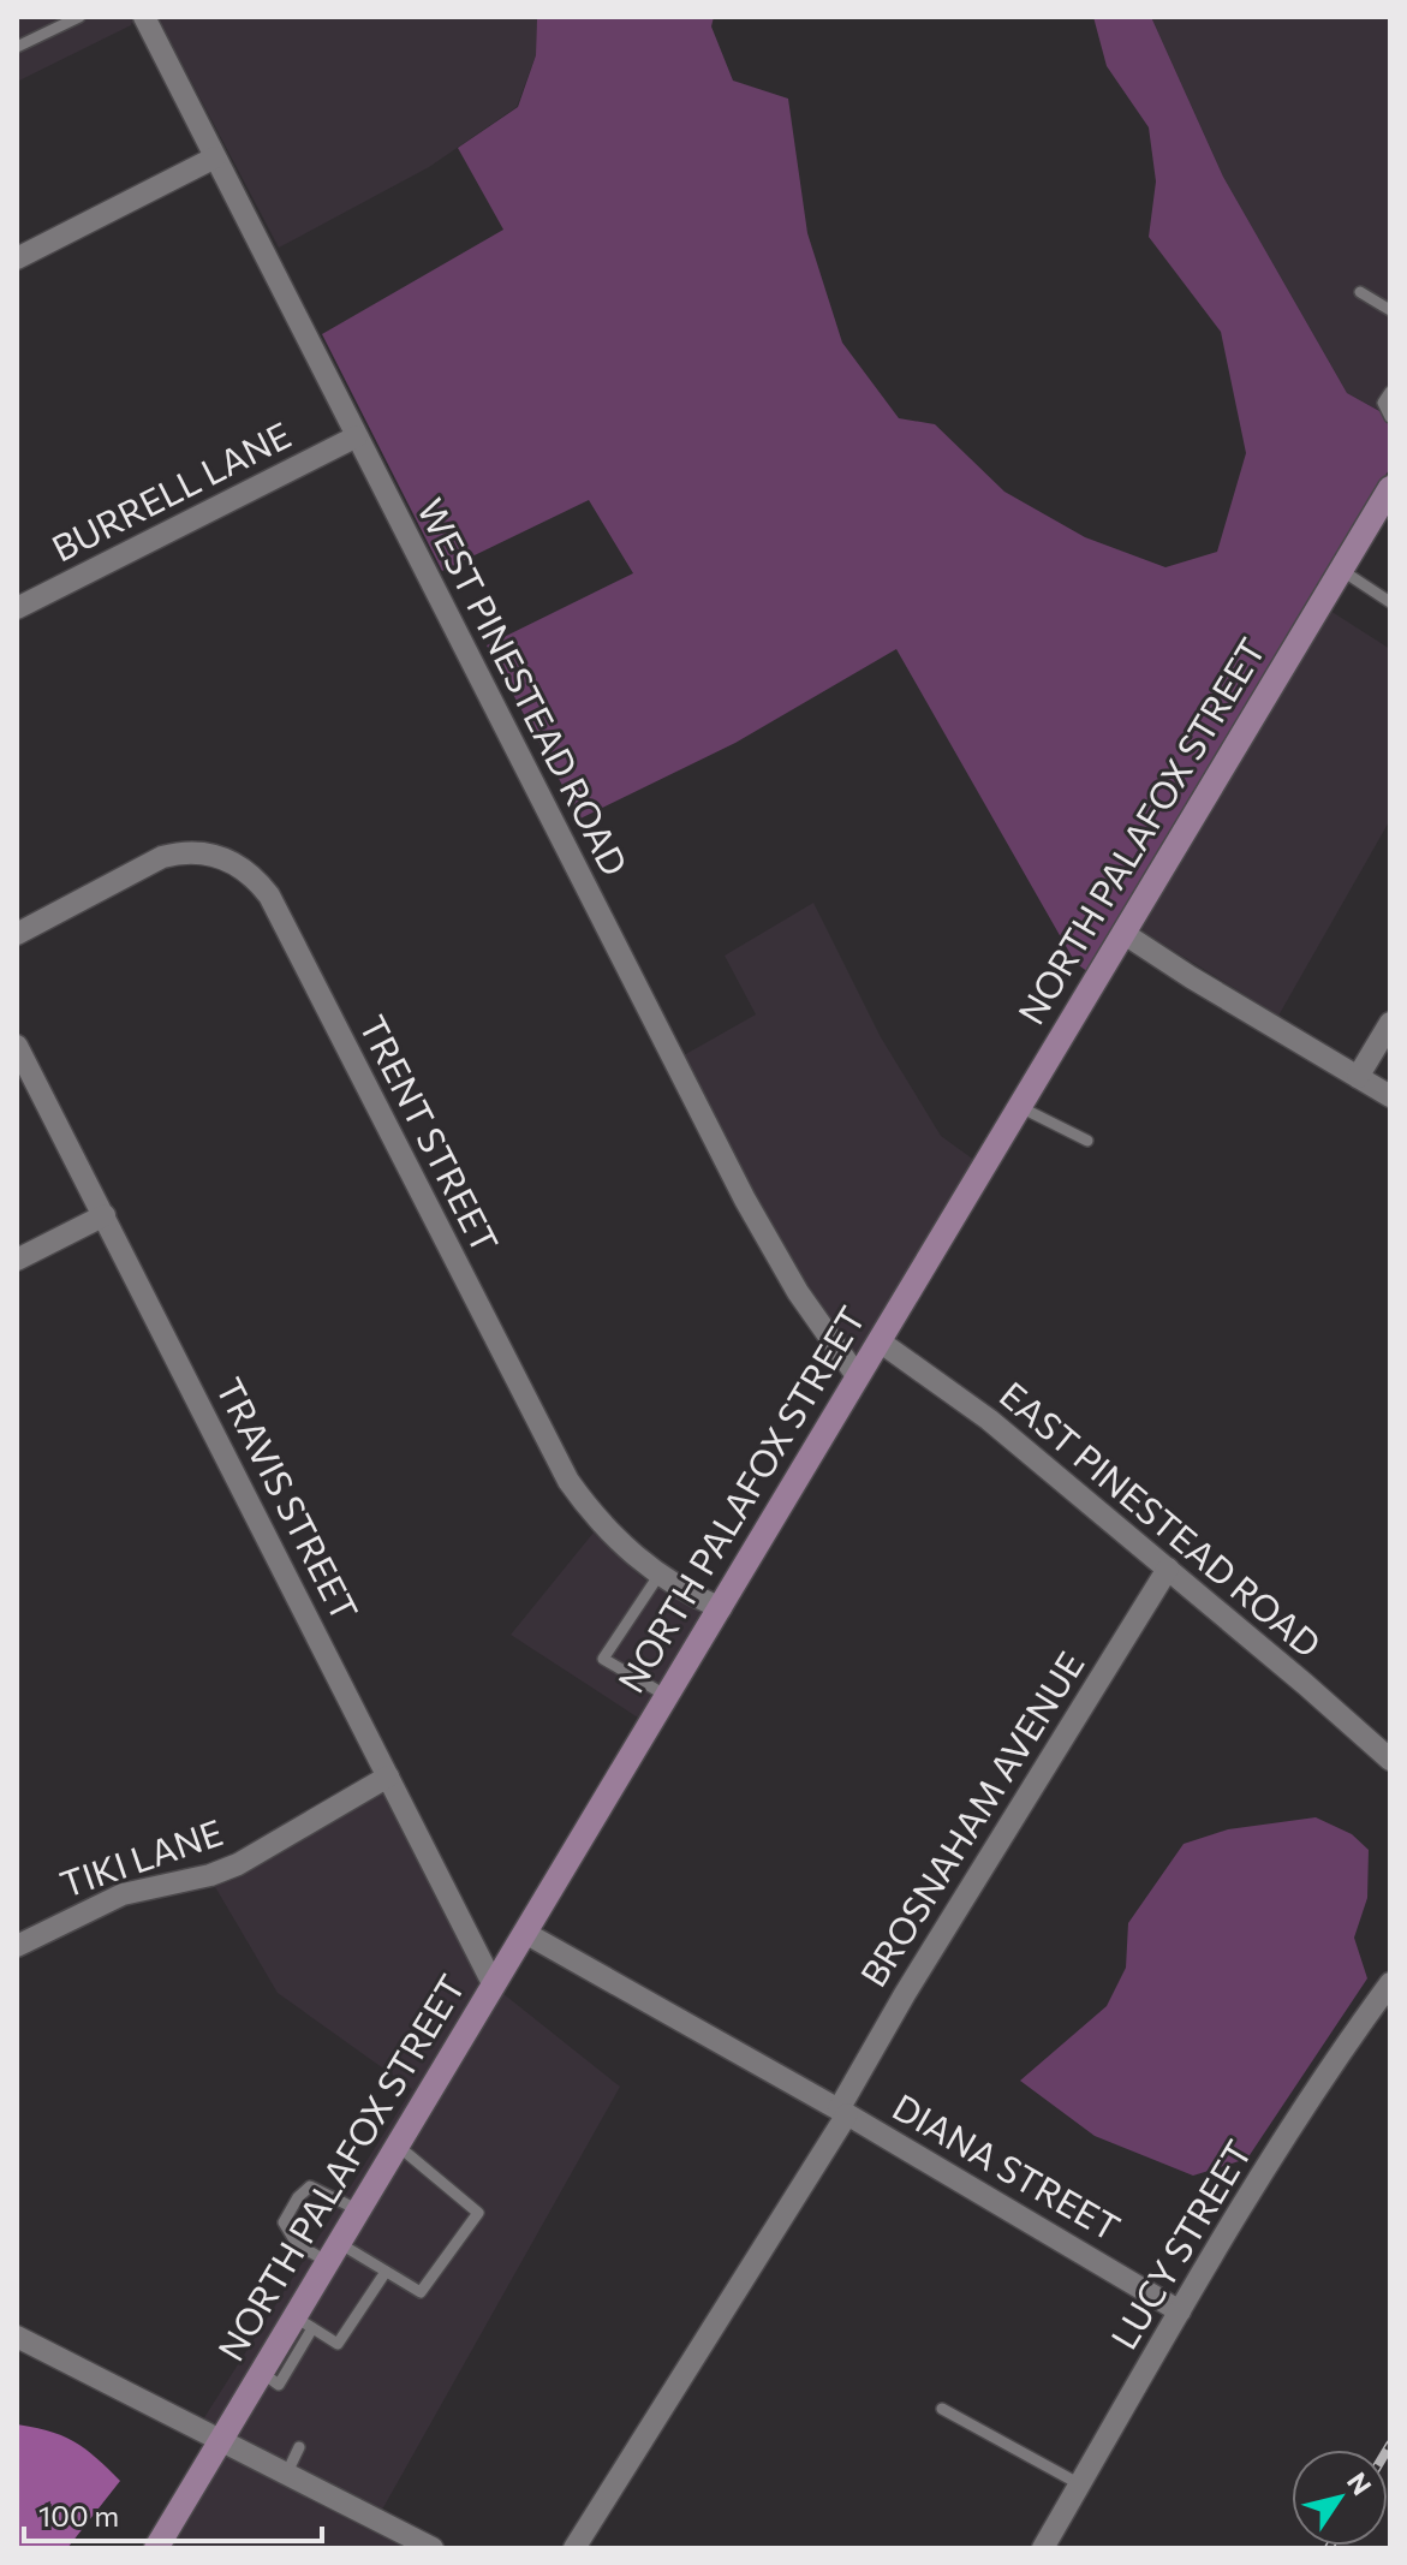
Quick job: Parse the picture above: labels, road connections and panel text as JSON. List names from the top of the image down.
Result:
{
  "streets": {
    "main road": ["NORTH PALAFOX STREET"],
    "street": [
      "BURRELL LANE",
      "WEST PINESTEAD ROAD",
      "TRENT STREET",
      "TRAVIS STREET",
      "EAST PINESTEAD ROAD",
      "BROSNAHAM AVENUE",
      "TIKI LANE",
      "DIANA STREET",
      "LUCY STREET"
    ]
  },
  "crossings": [
    ["BURRELL LANE", "WEST PINESTEAD ROAD"],
    ["WEST PINESTEAD ROAD", "NORTH PALAFOX STREET"],
    ["NORTH PALAFOX STREET", "TRENT STREET"],
    ["NORTH PALAFOX STREET", "TRAVIS STREET"],
    ["NORTH PALAFOX STREET", "EAST PINESTEAD ROAD"],
    ["NORTH PALAFOX STREET", "DIANA STREET"],
    ["TRAVIS STREET", "TIKI LANE"],
    ["EAST PINESTEAD ROAD", "BROSNAHAM AVENUE"],
    ["BROSNAHAM AVENUE", "DIANA STREET"],
    ["DIANA STREET", "LUCY STREET"]
  ],
  "scale_bar": "100 m",
  "north": "top right"
}
